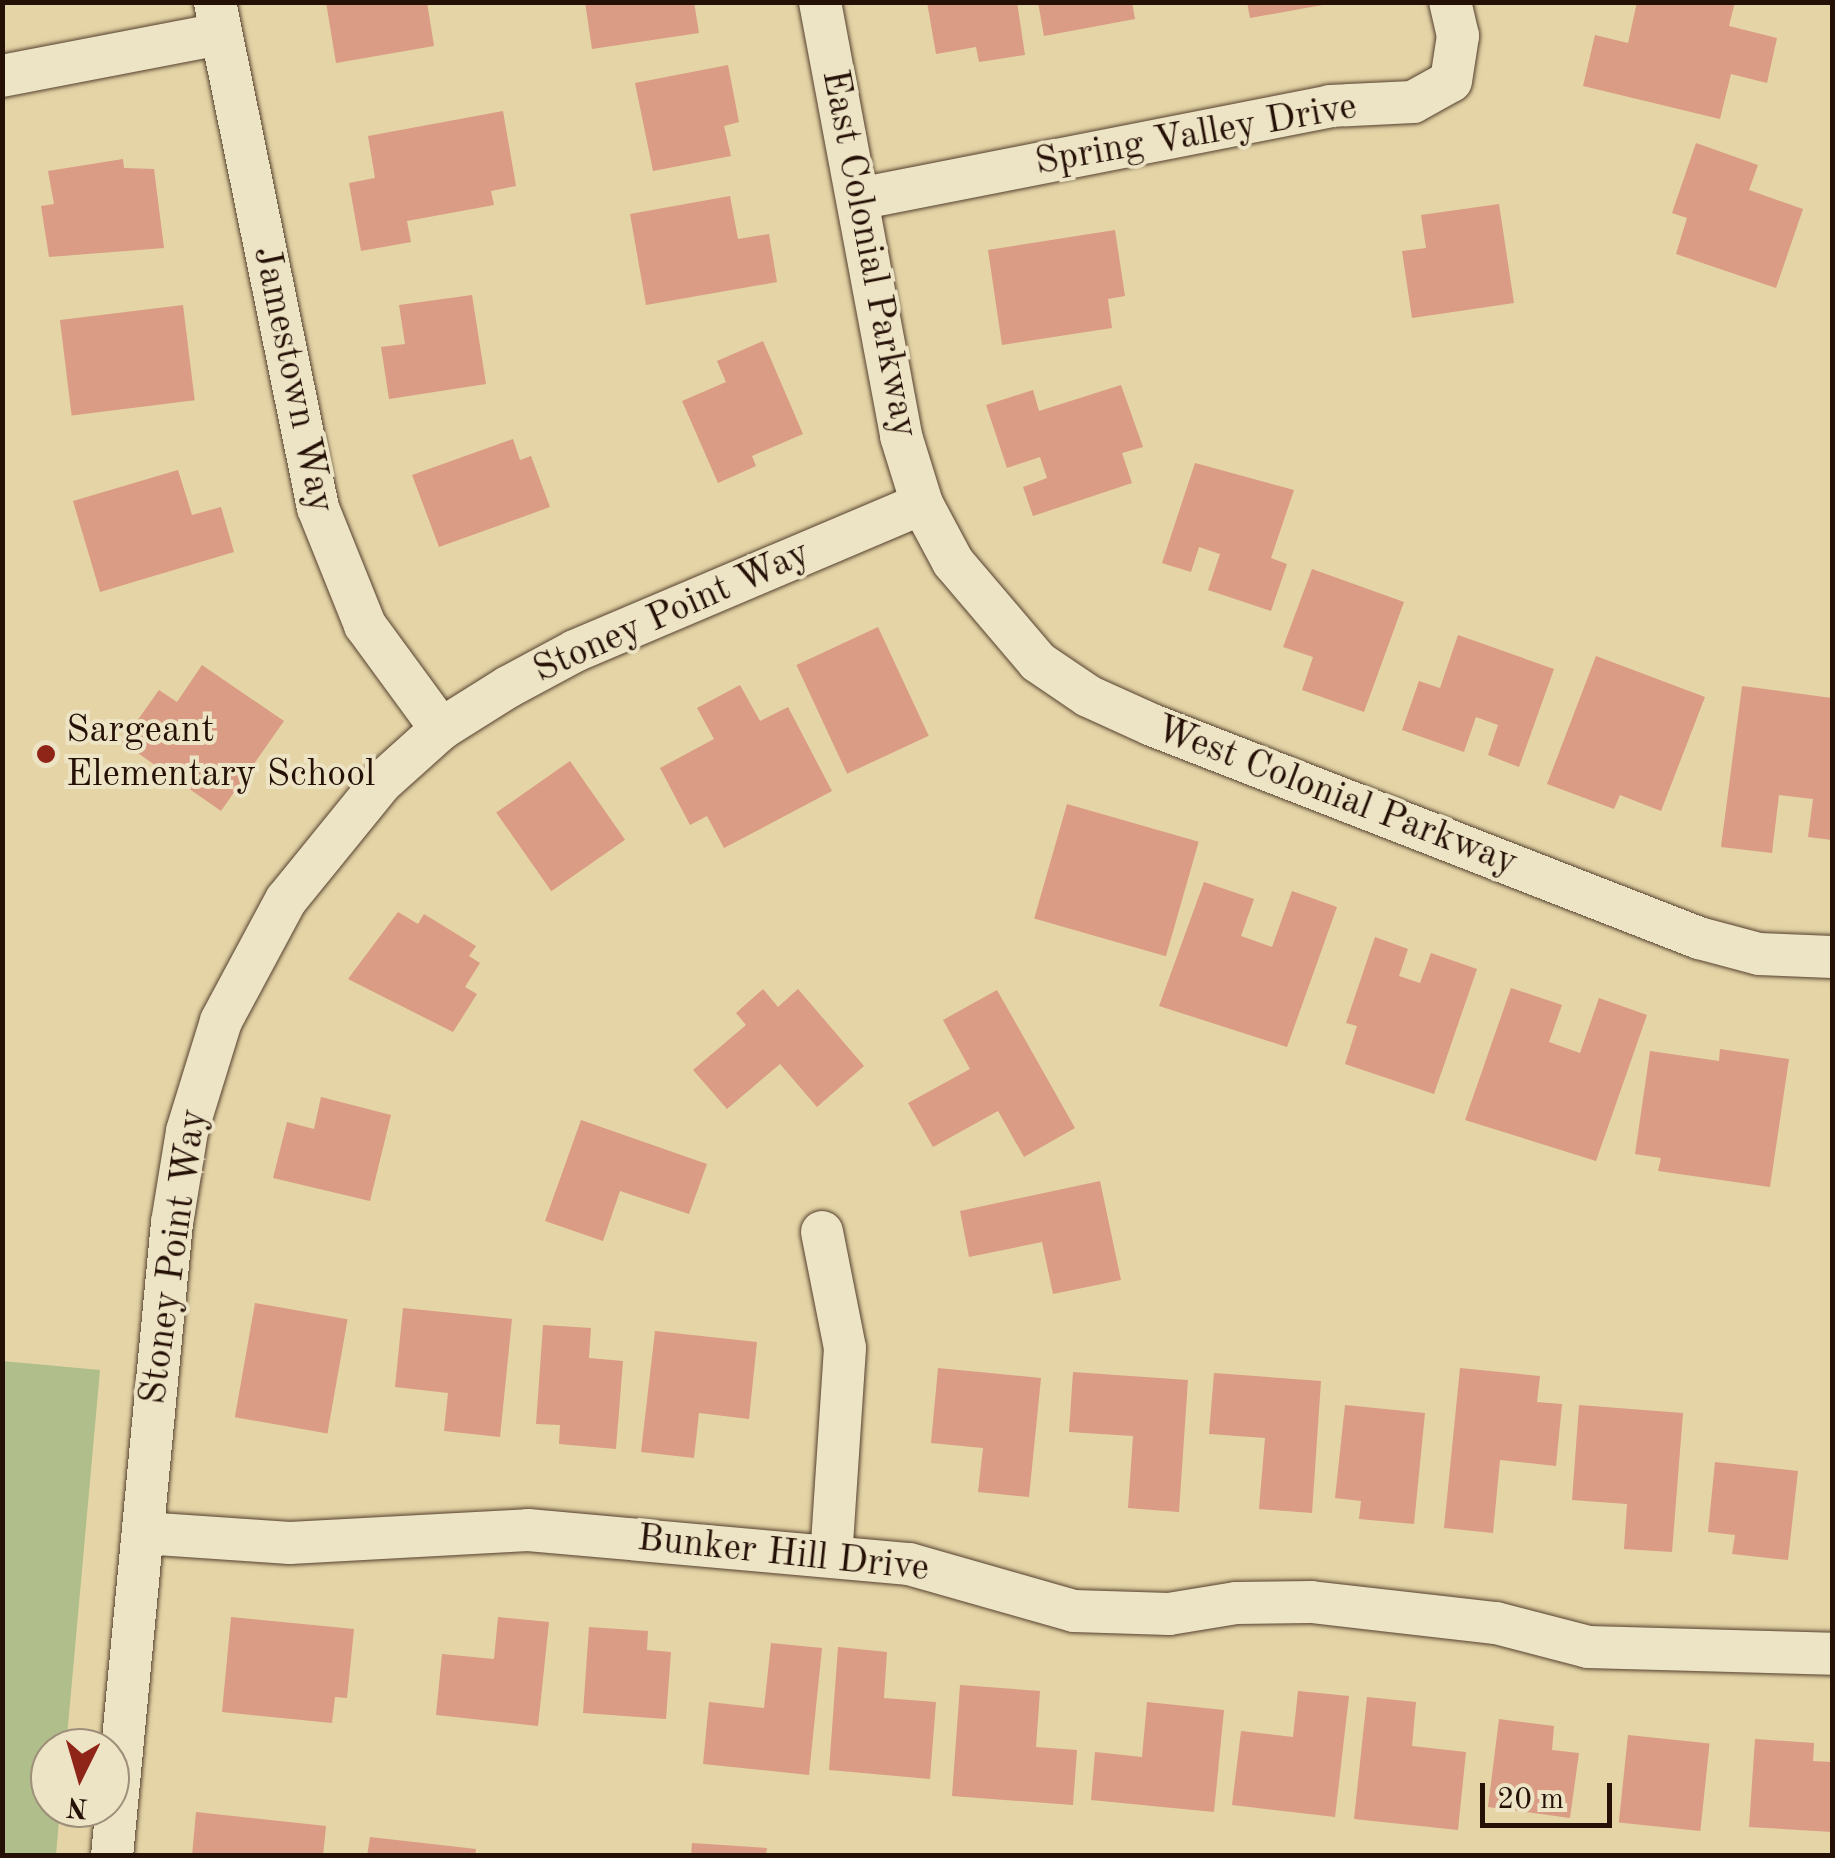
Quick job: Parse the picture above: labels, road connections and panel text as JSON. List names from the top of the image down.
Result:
{
  "streets": {
    "street": [
      "Spring Valley Drive",
      "East Colonial Parkway",
      "Jamestown Way",
      "Stoney Point Way",
      "West Colonial Parkway",
      "Bunker Hill Drive"
    ]
  },
  "crossings": [
    ["Spring Valley Drive", "East Colonial Parkway"],
    ["East Colonial Parkway", "Stoney Point Way"],
    ["East Colonial Parkway", "West Colonial Parkway"],
    ["Jamestown Way", "Stoney Point Way"],
    ["Stoney Point Way", "West Colonial Parkway"],
    ["Stoney Point Way", "Bunker Hill Drive"]
  ],
  "places": ["Sargeant Elementary School"],
  "scale_bar": "20 m",
  "north": "bottom"
}
